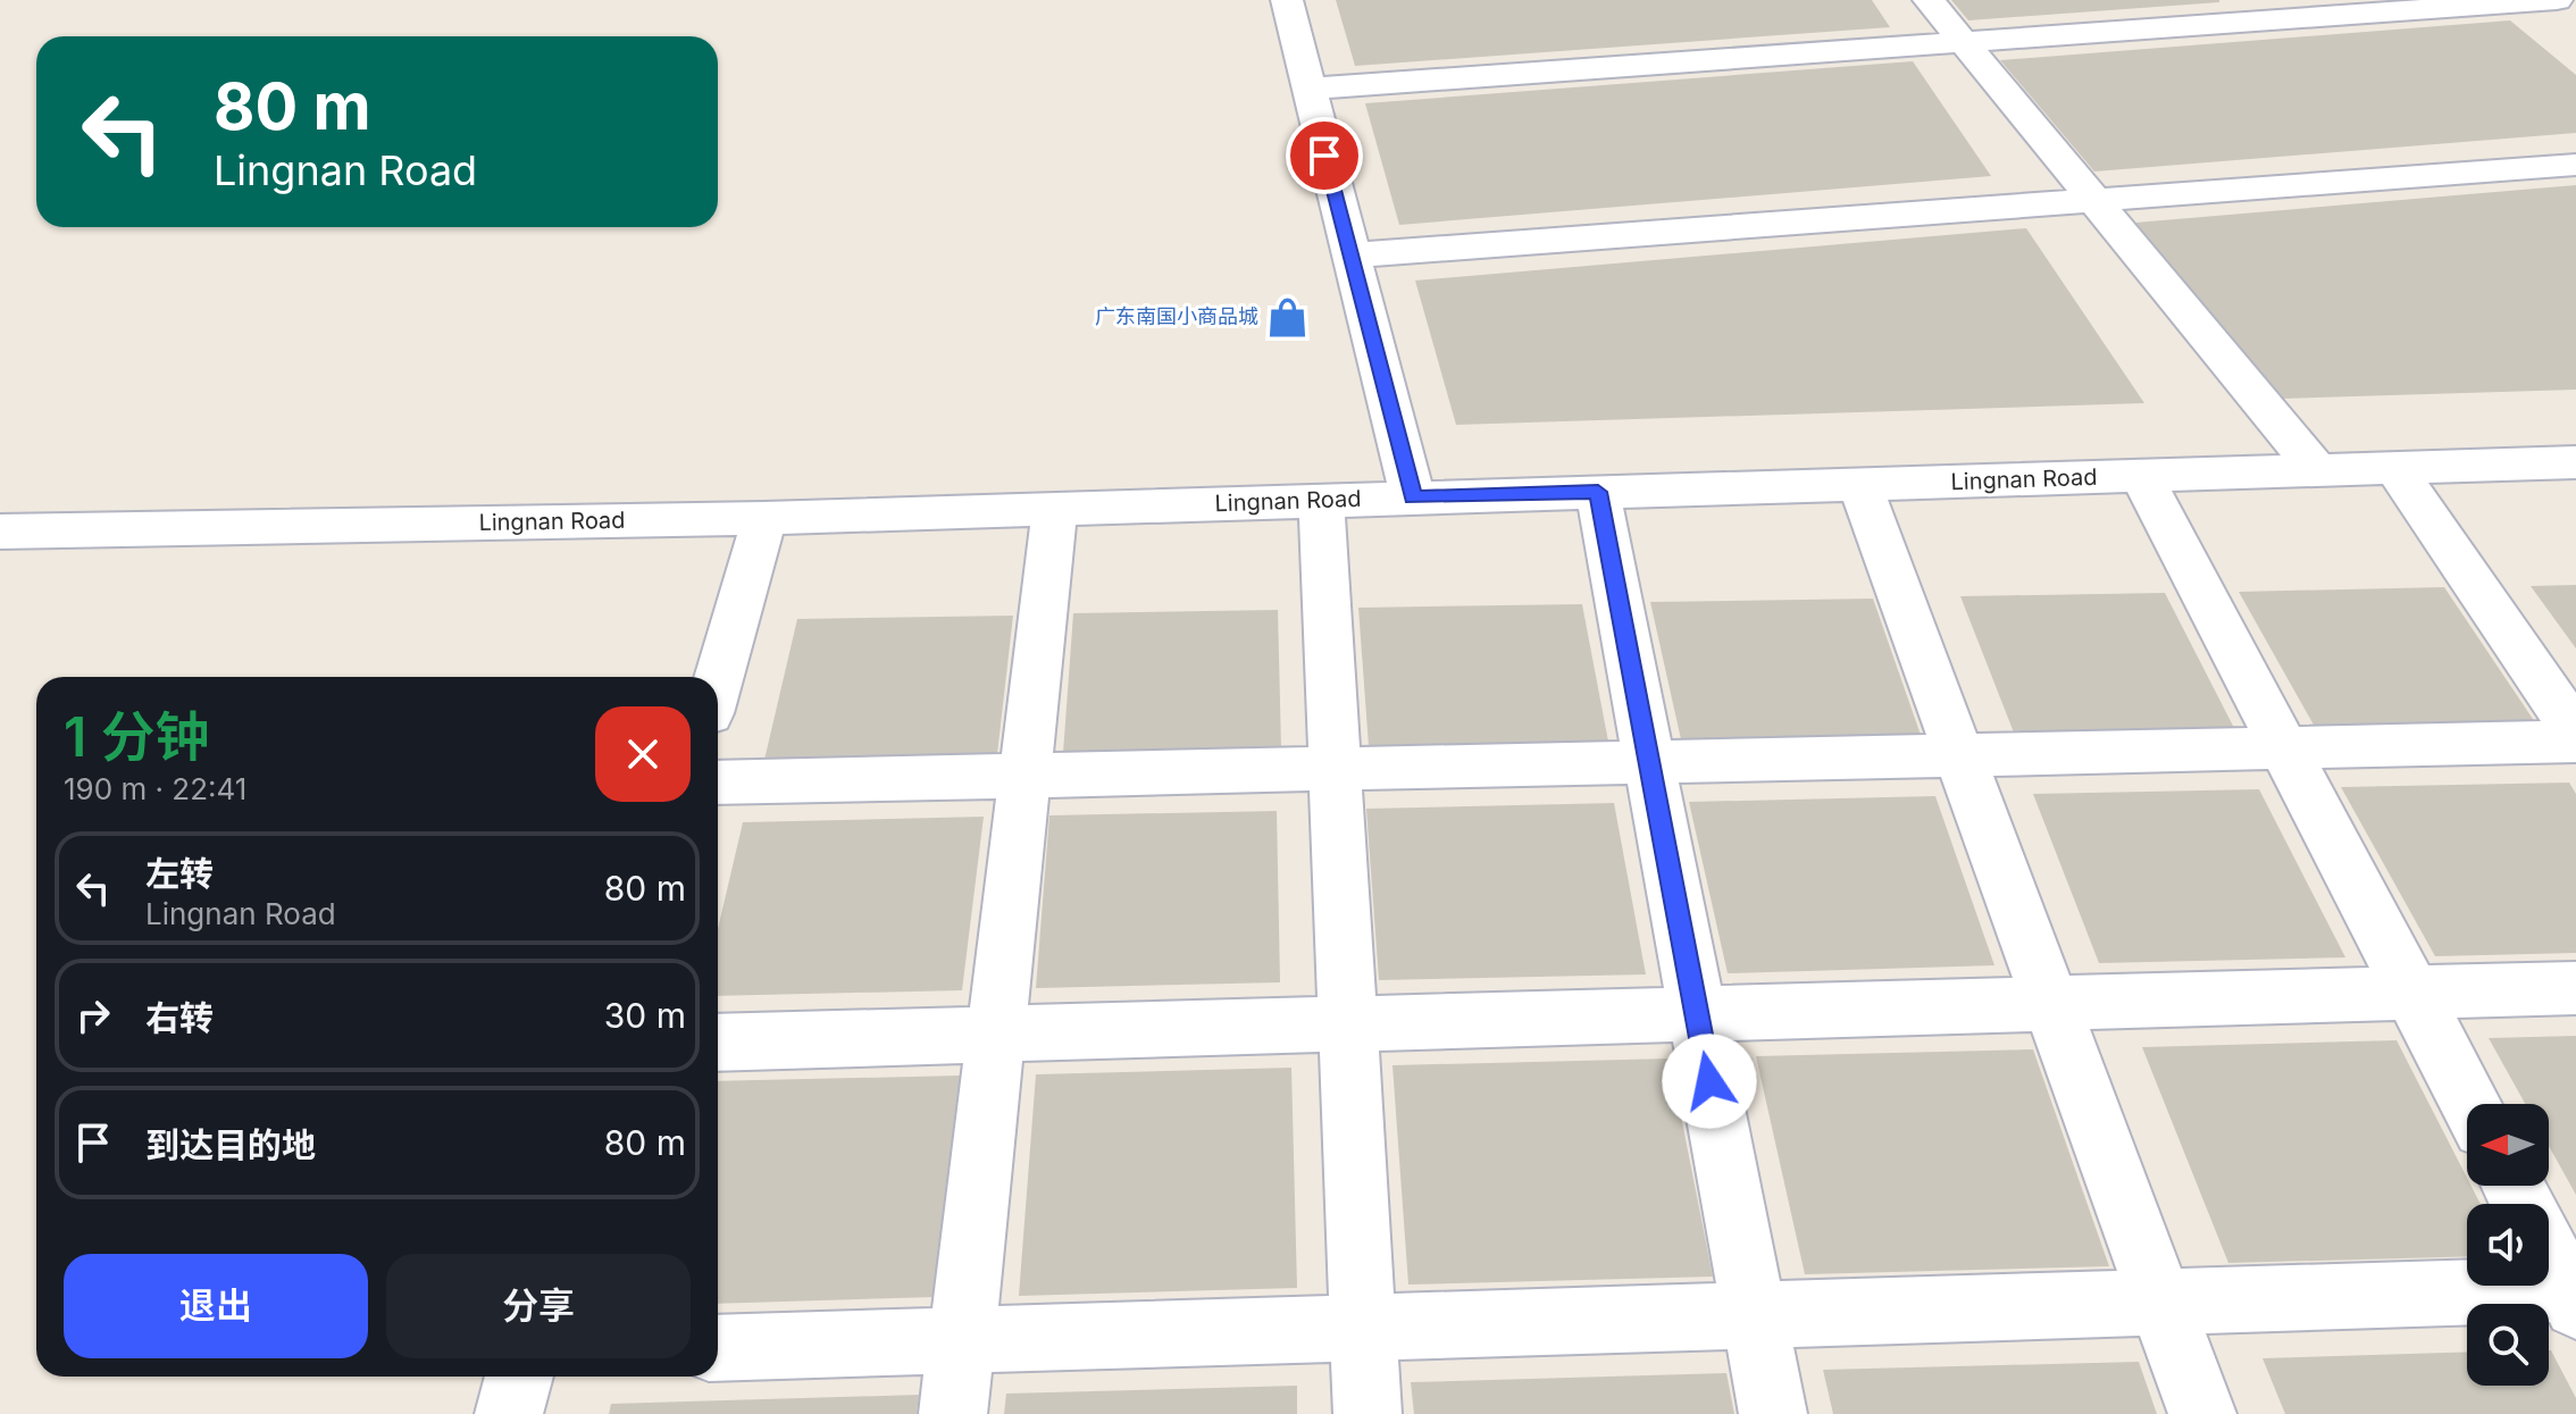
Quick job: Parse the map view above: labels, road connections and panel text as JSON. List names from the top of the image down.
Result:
{
  "streets": {
    "street": ["Lingnan Road"]
  },
  "places": {
    "shop": ["广东南国小商品城"]
  },
  "north": "left",
  "page": {
    "turn": ["80 m", "Lingnan Road"],
    "heading": ["1 分钟", "190 m · 22:41"],
    "list": [
      {
        "name": "左转",
        "note": "Lingnan Road",
        "value": "80 m"
      },
      {
        "name": "右转",
        "value": "30 m"
      },
      {
        "name": "到达目的地",
        "value": "80 m"
      }
    ],
    "buttons": ["退出", "分享"]
  }
}
